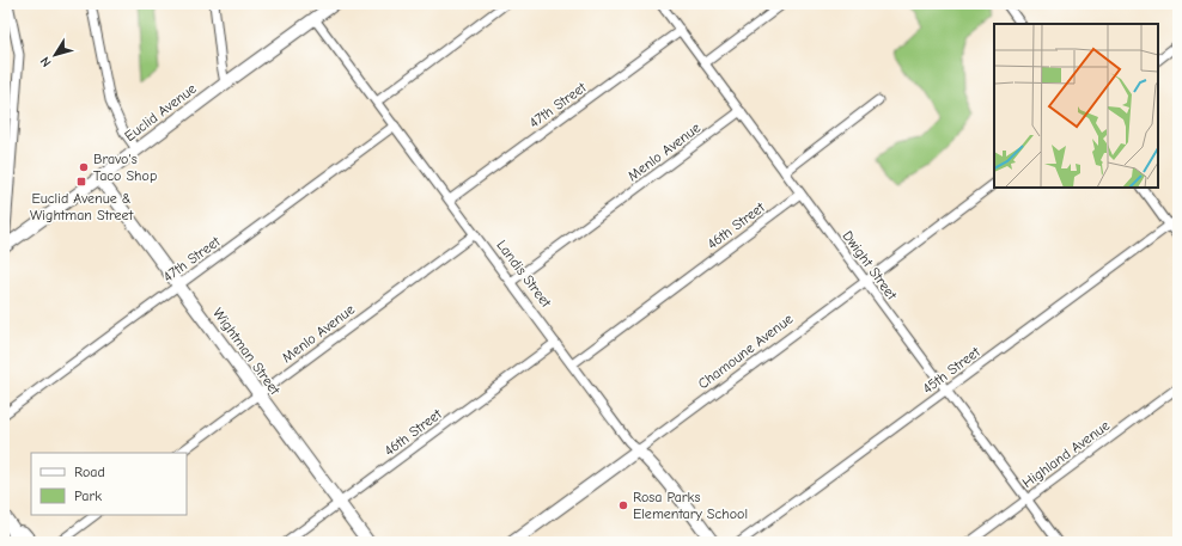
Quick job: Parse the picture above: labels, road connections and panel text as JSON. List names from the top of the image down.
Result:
{
  "streets": {
    "main road": [
      "Euclid Avenue",
      "Landis Street",
      "Wightman Street",
      "Chamoune Avenue"
    ],
    "street": [
      "47th Street",
      "Menlo Avenue",
      "46th Street",
      "Dwight Street",
      "45th Street",
      "Highland Avenue"
    ]
  },
  "crossings": [
    ["47th Street", "Dwight Street"],
    ["47th Street", "Landis Street"],
    ["47th Street", "Wightman Street"],
    ["Euclid Avenue", "Landis Street"],
    ["Euclid Avenue", "Wightman Street"],
    ["Menlo Avenue", "Dwight Street"],
    ["Menlo Avenue", "Landis Street"],
    ["Menlo Avenue", "Wightman Street"],
    ["46th Street", "Dwight Street"],
    ["46th Street", "Landis Street"],
    ["46th Street", "Wightman Street"],
    ["Dwight Street", "Chamoune Avenue"],
    ["Dwight Street", "45th Street"],
    ["Dwight Street", "Highland Avenue"],
    ["Landis Street", "Chamoune Avenue"]
  ],
  "places": {
    "other": ["Bravo's Taco Shop", "Rosa Parks Elementary School"],
    "transit": ["Euclid Avenue & Wightman Street"]
  },
  "legend": ["Road", "Park"],
  "north": "bottom left"
}
